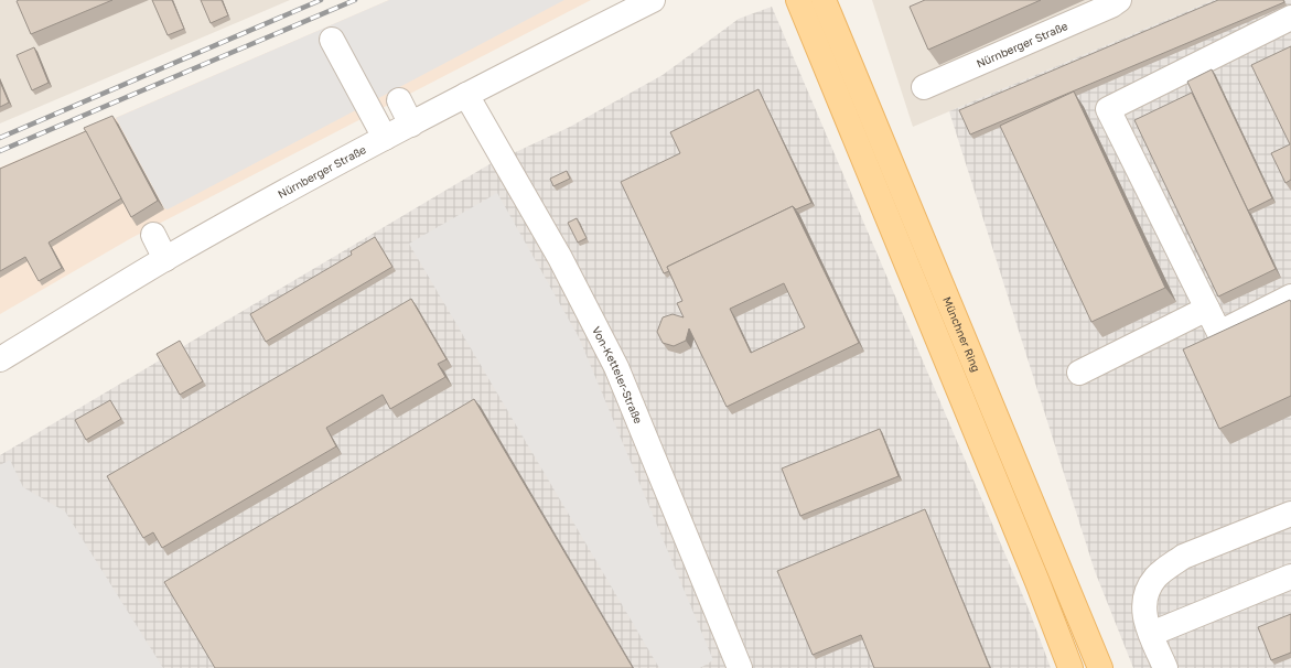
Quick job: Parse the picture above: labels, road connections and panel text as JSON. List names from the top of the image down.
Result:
{
  "streets": {
    "main road": ["Münchner Ring"],
    "street": ["Nürnberger Straße", "Von-Ketteler-Straße"]
  },
  "crossings": [
    ["Nürnberger Straße", "Von-Ketteler-Straße"]
  ]
}
